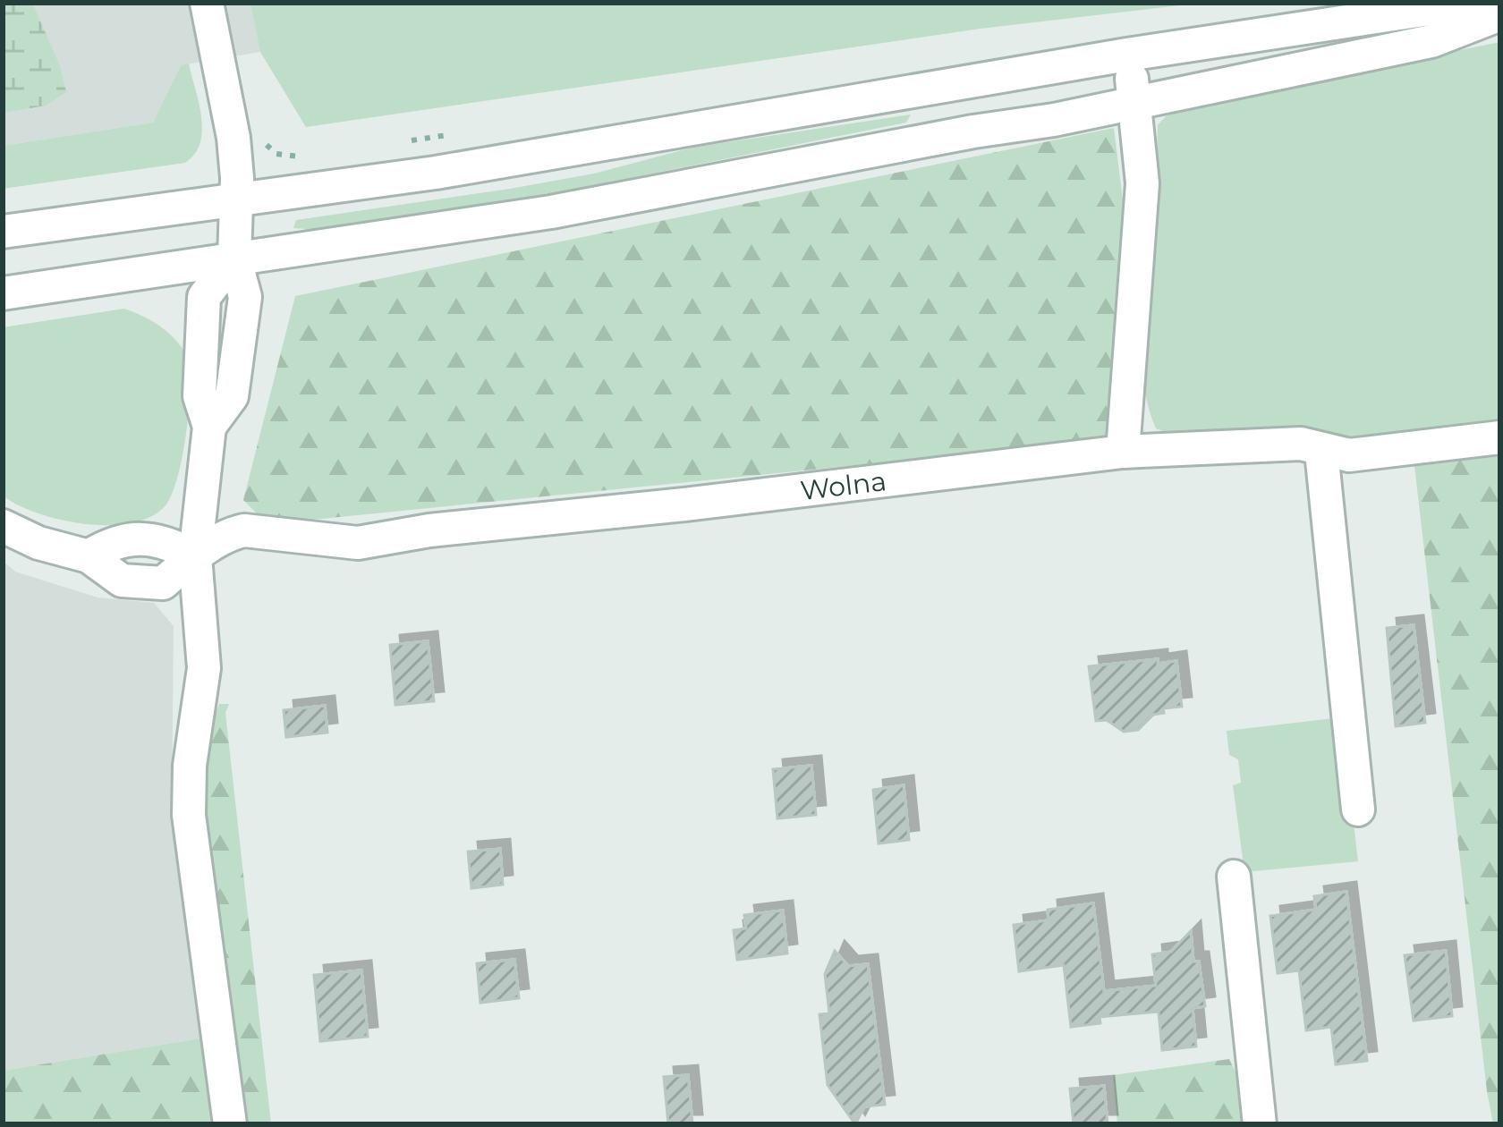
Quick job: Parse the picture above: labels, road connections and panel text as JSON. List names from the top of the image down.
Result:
{
  "streets": {
    "street": ["Wolna"]
  }
}
